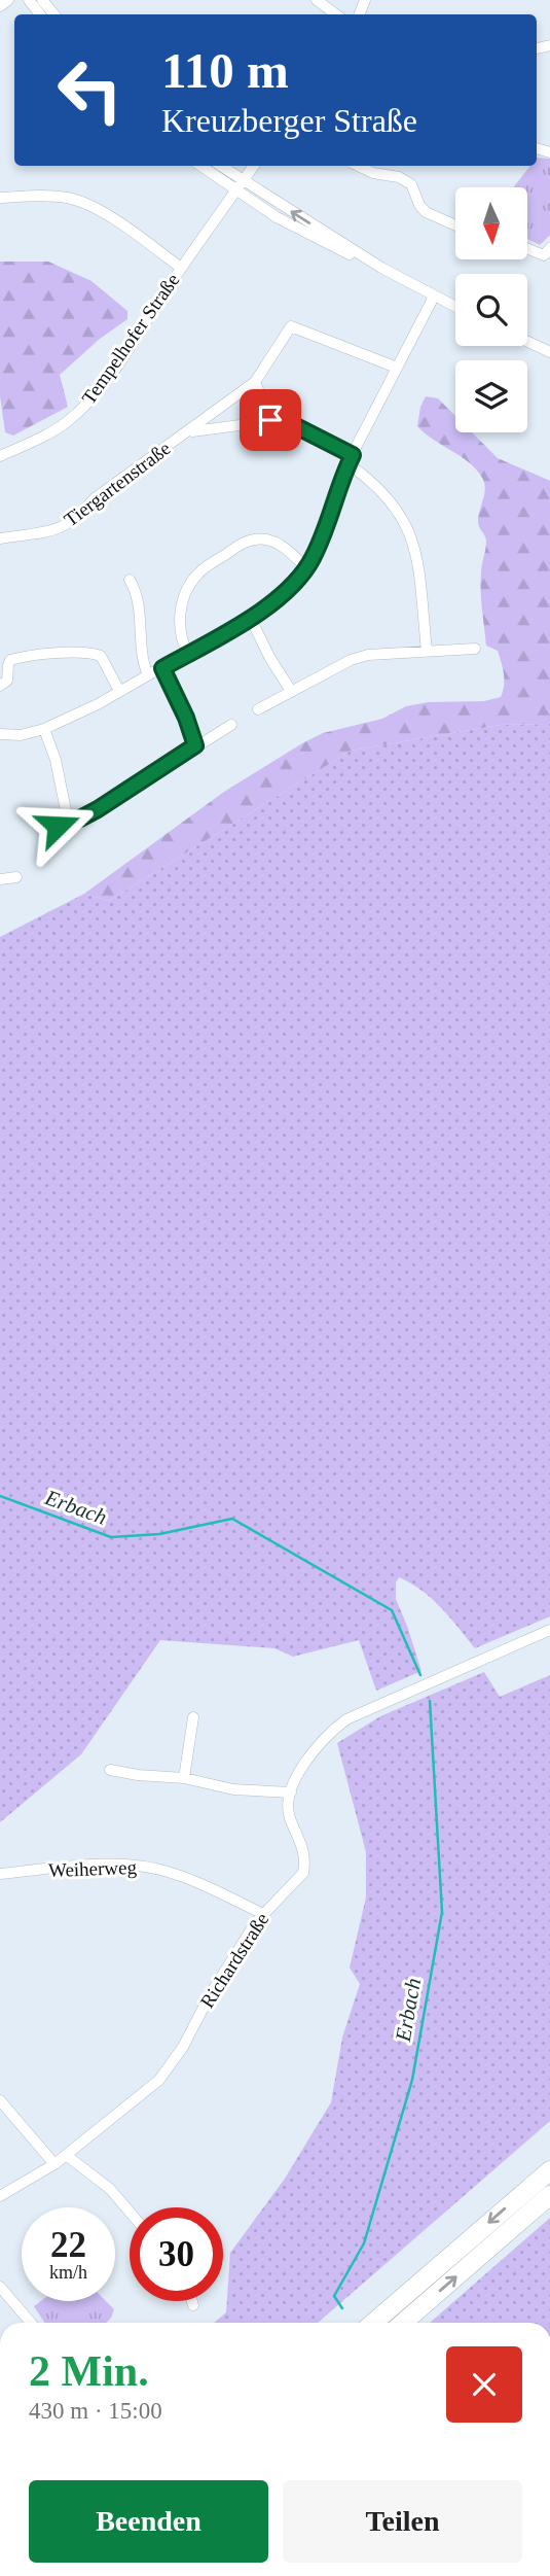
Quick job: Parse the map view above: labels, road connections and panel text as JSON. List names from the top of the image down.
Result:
{
  "streets": {
    "street": [
      "Tempelhofer Straße",
      "Tiergartenstraße",
      "Weiherweg",
      "Richardstraße"
    ]
  },
  "crossings": [
    ["Weiherweg", "Richardstraße"]
  ],
  "water": ["Erbach"],
  "north": "bottom",
  "page": {
    "turn": ["110 m", "Kreuzberger Straße"],
    "speed": "22 km/h",
    "limit": "30",
    "heading": ["2 Min.", "430 m · 15:00"],
    "buttons": ["Beenden", "Teilen"]
  }
}
